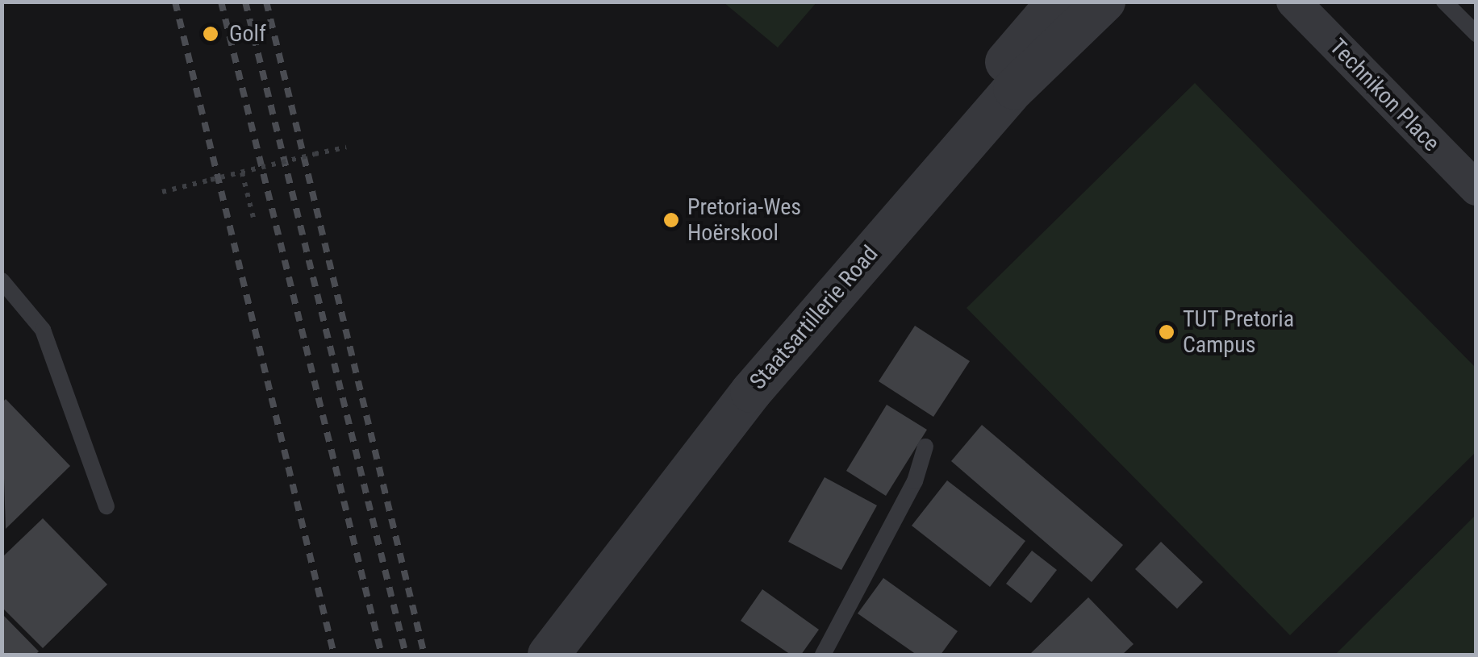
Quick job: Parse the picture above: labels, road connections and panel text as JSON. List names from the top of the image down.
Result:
{
  "streets": {
    "street": ["Technikon Place", "Staatsartillerie Road"]
  },
  "places": ["Golf", "Pretoria-Wes Hoërskool", "TUT Pretoria Campus"]
}
